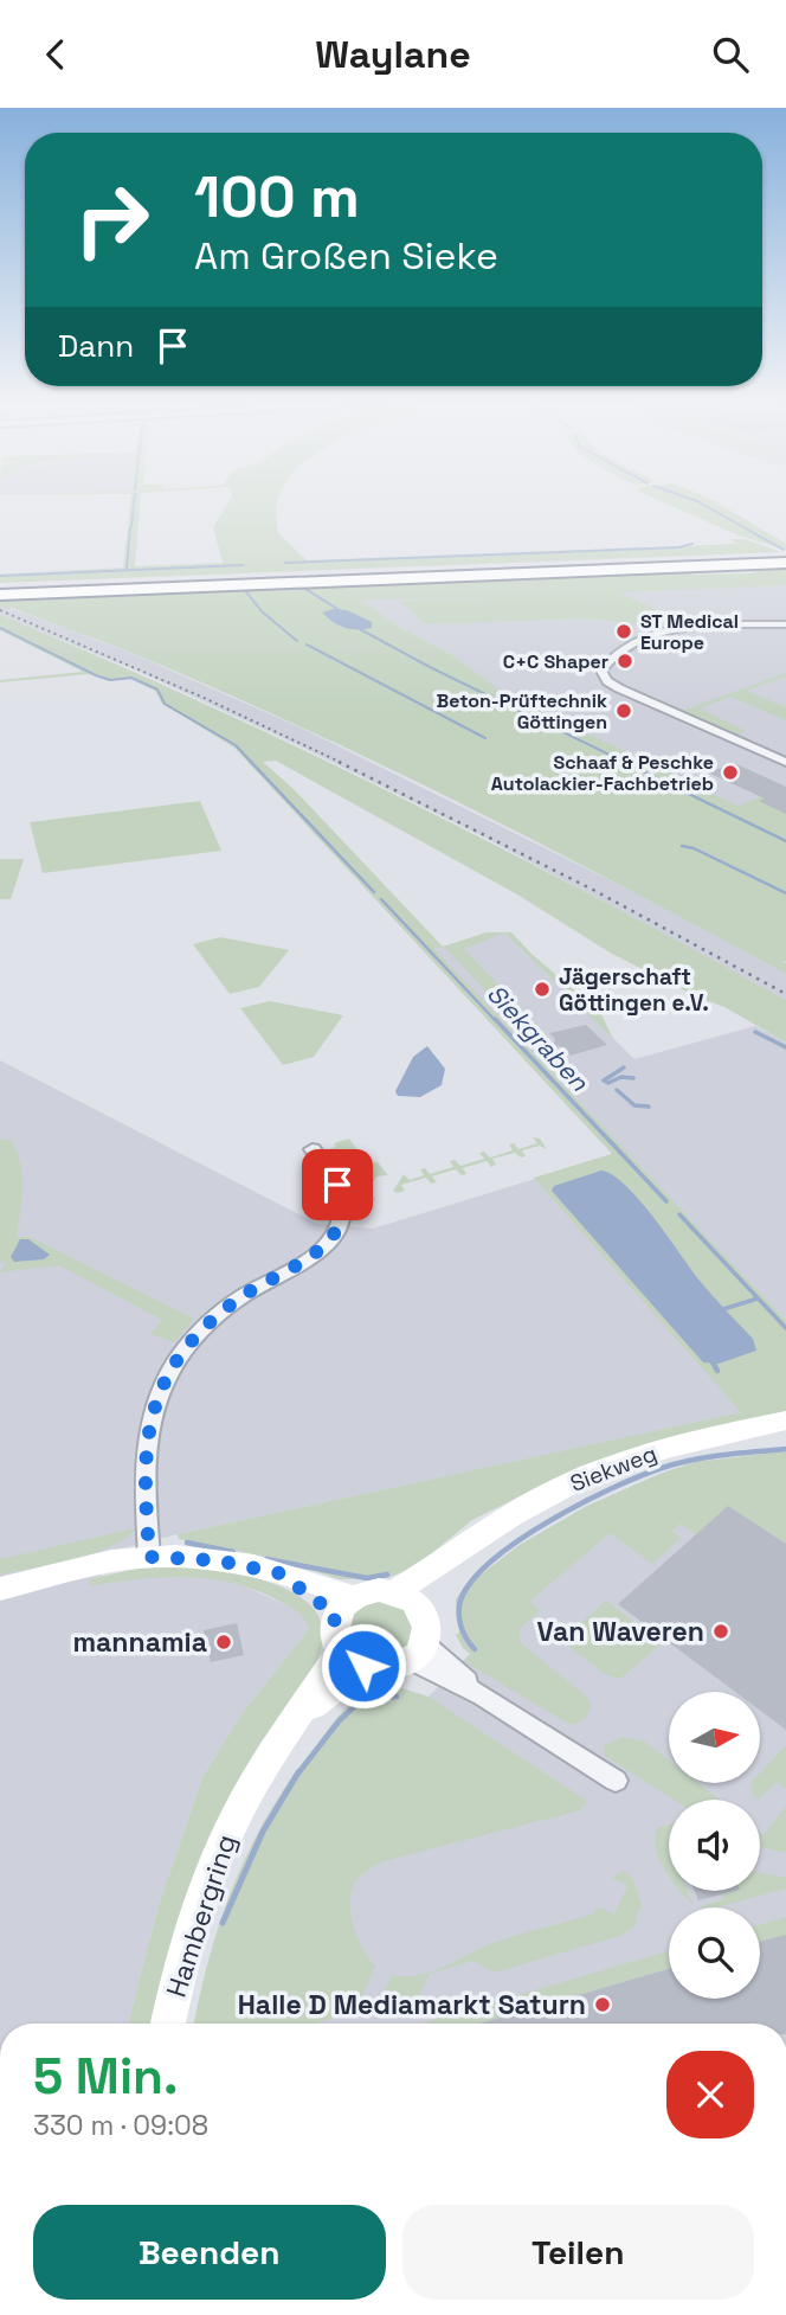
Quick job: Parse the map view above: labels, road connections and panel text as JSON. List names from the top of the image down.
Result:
{
  "streets": {
    "main road": ["Siekweg", "Hambergring"]
  },
  "crossings": [
    ["Siekweg", "Hambergring"]
  ],
  "water": ["Siekgraben"],
  "places": [
    "ST Medical Europe",
    "C+C Shaper",
    "Beton-Prüftechnik Göttingen",
    "Schaaf & Peschke Autolackier-Fachbetrieb",
    "Jägerschaft Göttingen e.V.",
    "Van Waveren",
    "mannamia",
    "Halle D Mediamarkt Saturn"
  ],
  "north": "right",
  "page": {
    "header": "Waylane",
    "turn": ["100 m", "Am Großen Sieke"],
    "then": "Dann",
    "heading": ["5 Min.", "330 m · 09:08"],
    "buttons": ["Beenden", "Teilen"]
  }
}
